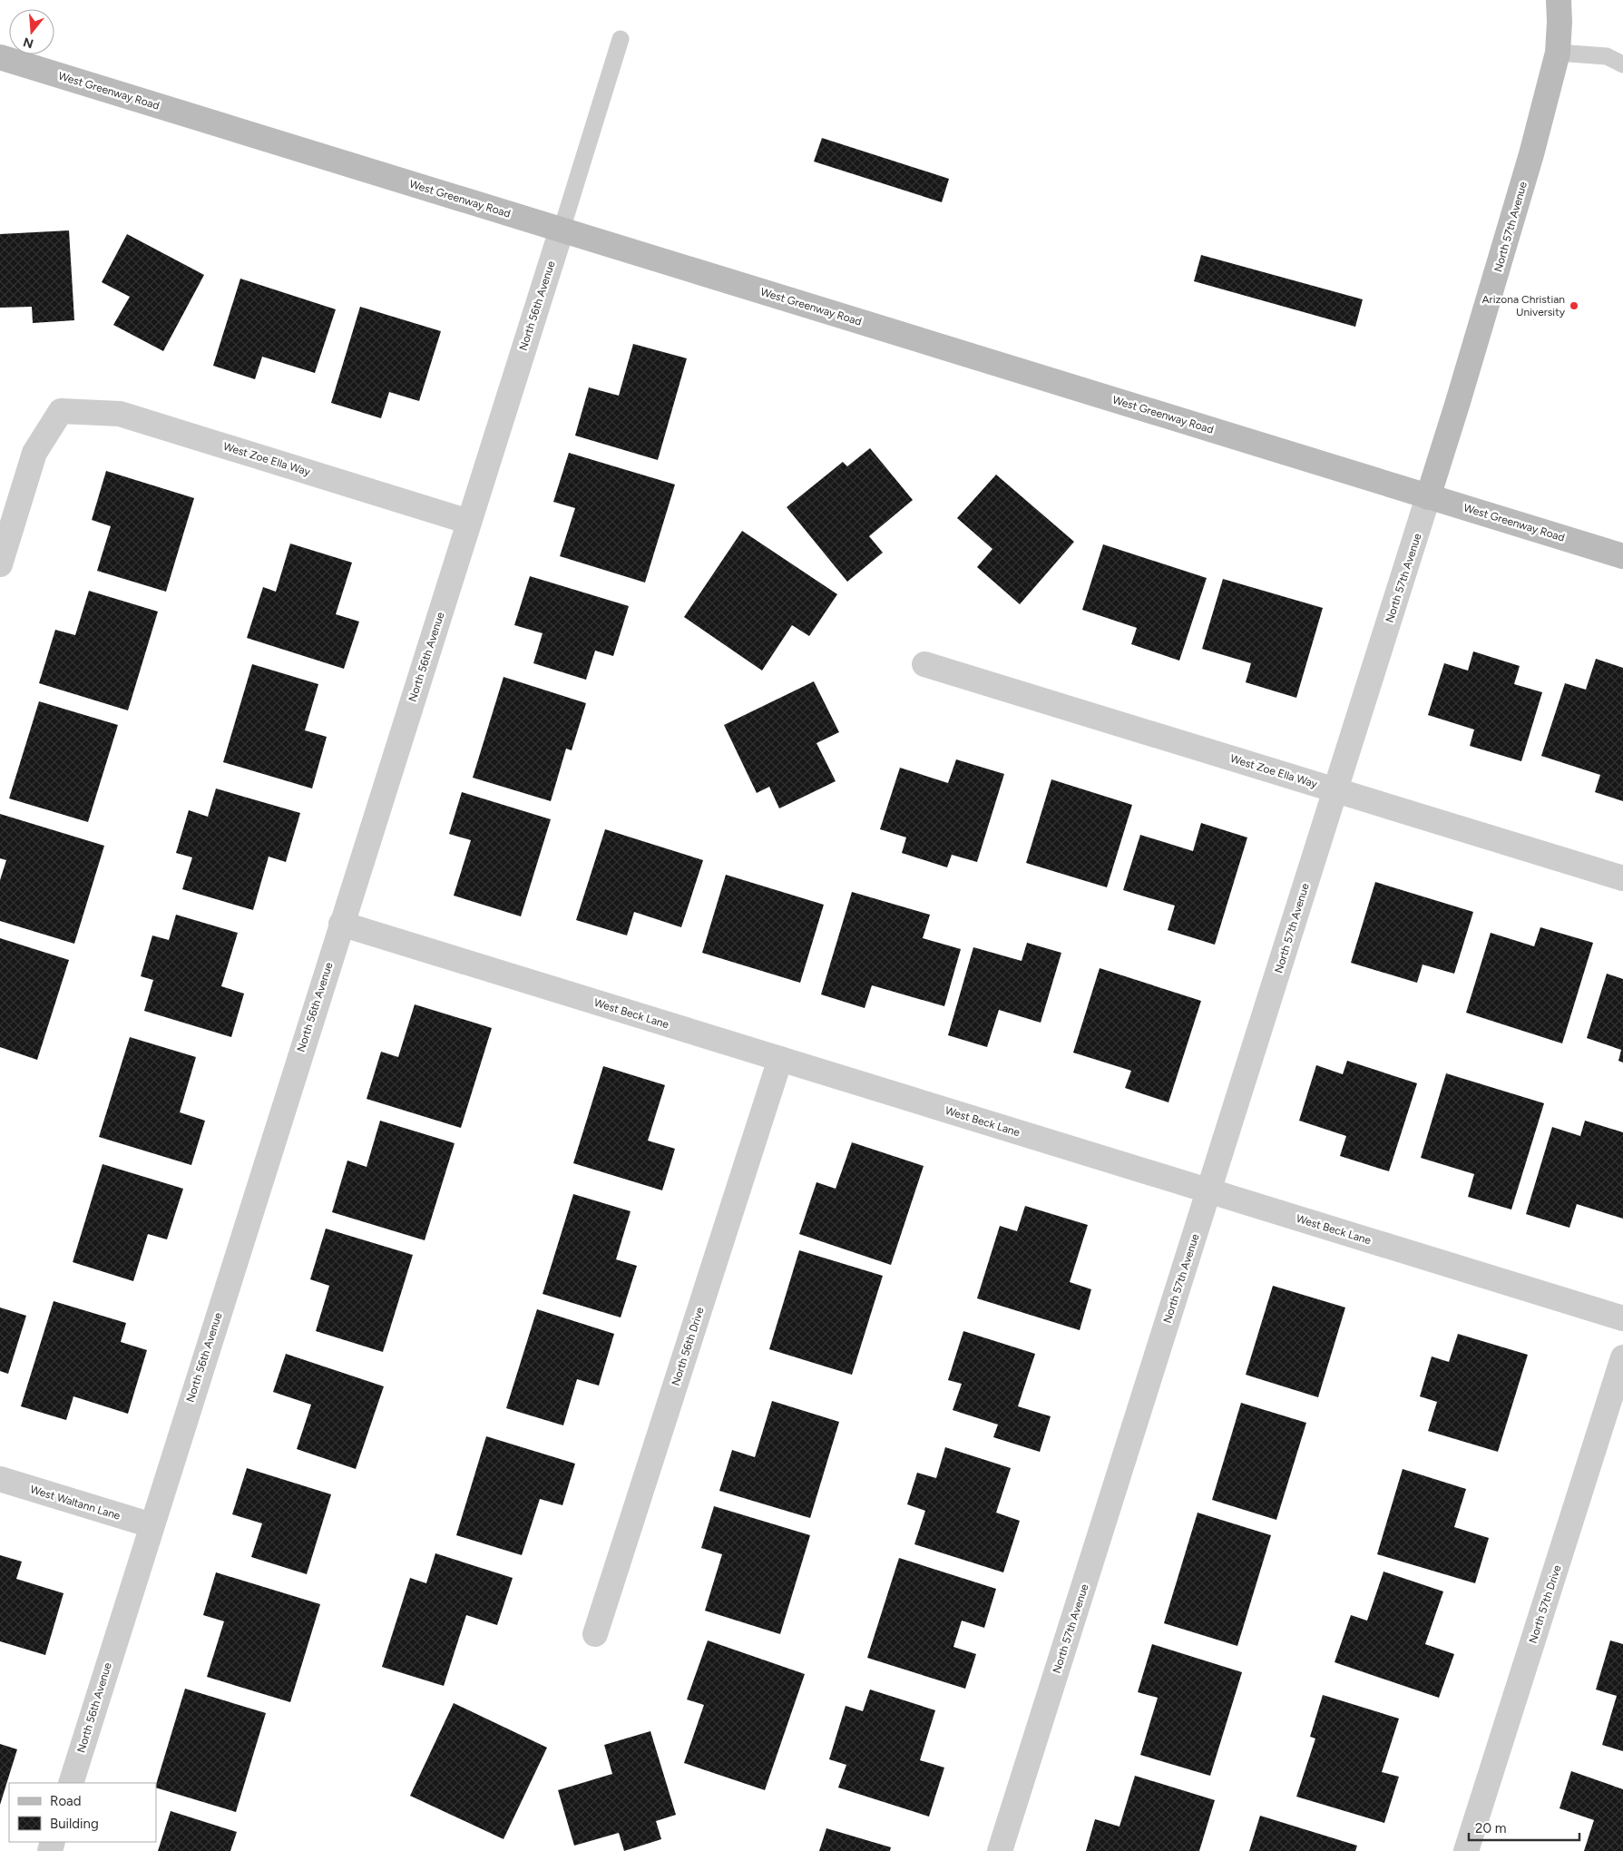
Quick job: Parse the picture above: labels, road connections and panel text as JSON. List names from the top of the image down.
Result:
{
  "streets": {
    "main road": ["West Greenway Road", "North 57th Avenue"],
    "street": [
      "North 56th Avenue",
      "West Zoe Ella Way",
      "West Beck Lane",
      "North 56th Drive",
      "West Waltann Lane",
      "North 57th Drive"
    ]
  },
  "crossings": [
    ["West Greenway Road", "North 57th Avenue"],
    ["West Greenway Road", "North 56th Avenue"],
    ["North 57th Avenue", "West Zoe Ella Way"],
    ["North 57th Avenue", "West Beck Lane"],
    ["North 56th Avenue", "West Zoe Ella Way"],
    ["North 56th Avenue", "West Beck Lane"],
    ["North 56th Avenue", "West Waltann Lane"],
    ["West Beck Lane", "North 56th Drive"]
  ],
  "places": ["Arizona Christian University"],
  "legend": ["Road", "Building"],
  "scale_bar": "20 m",
  "north": "bottom"
}
